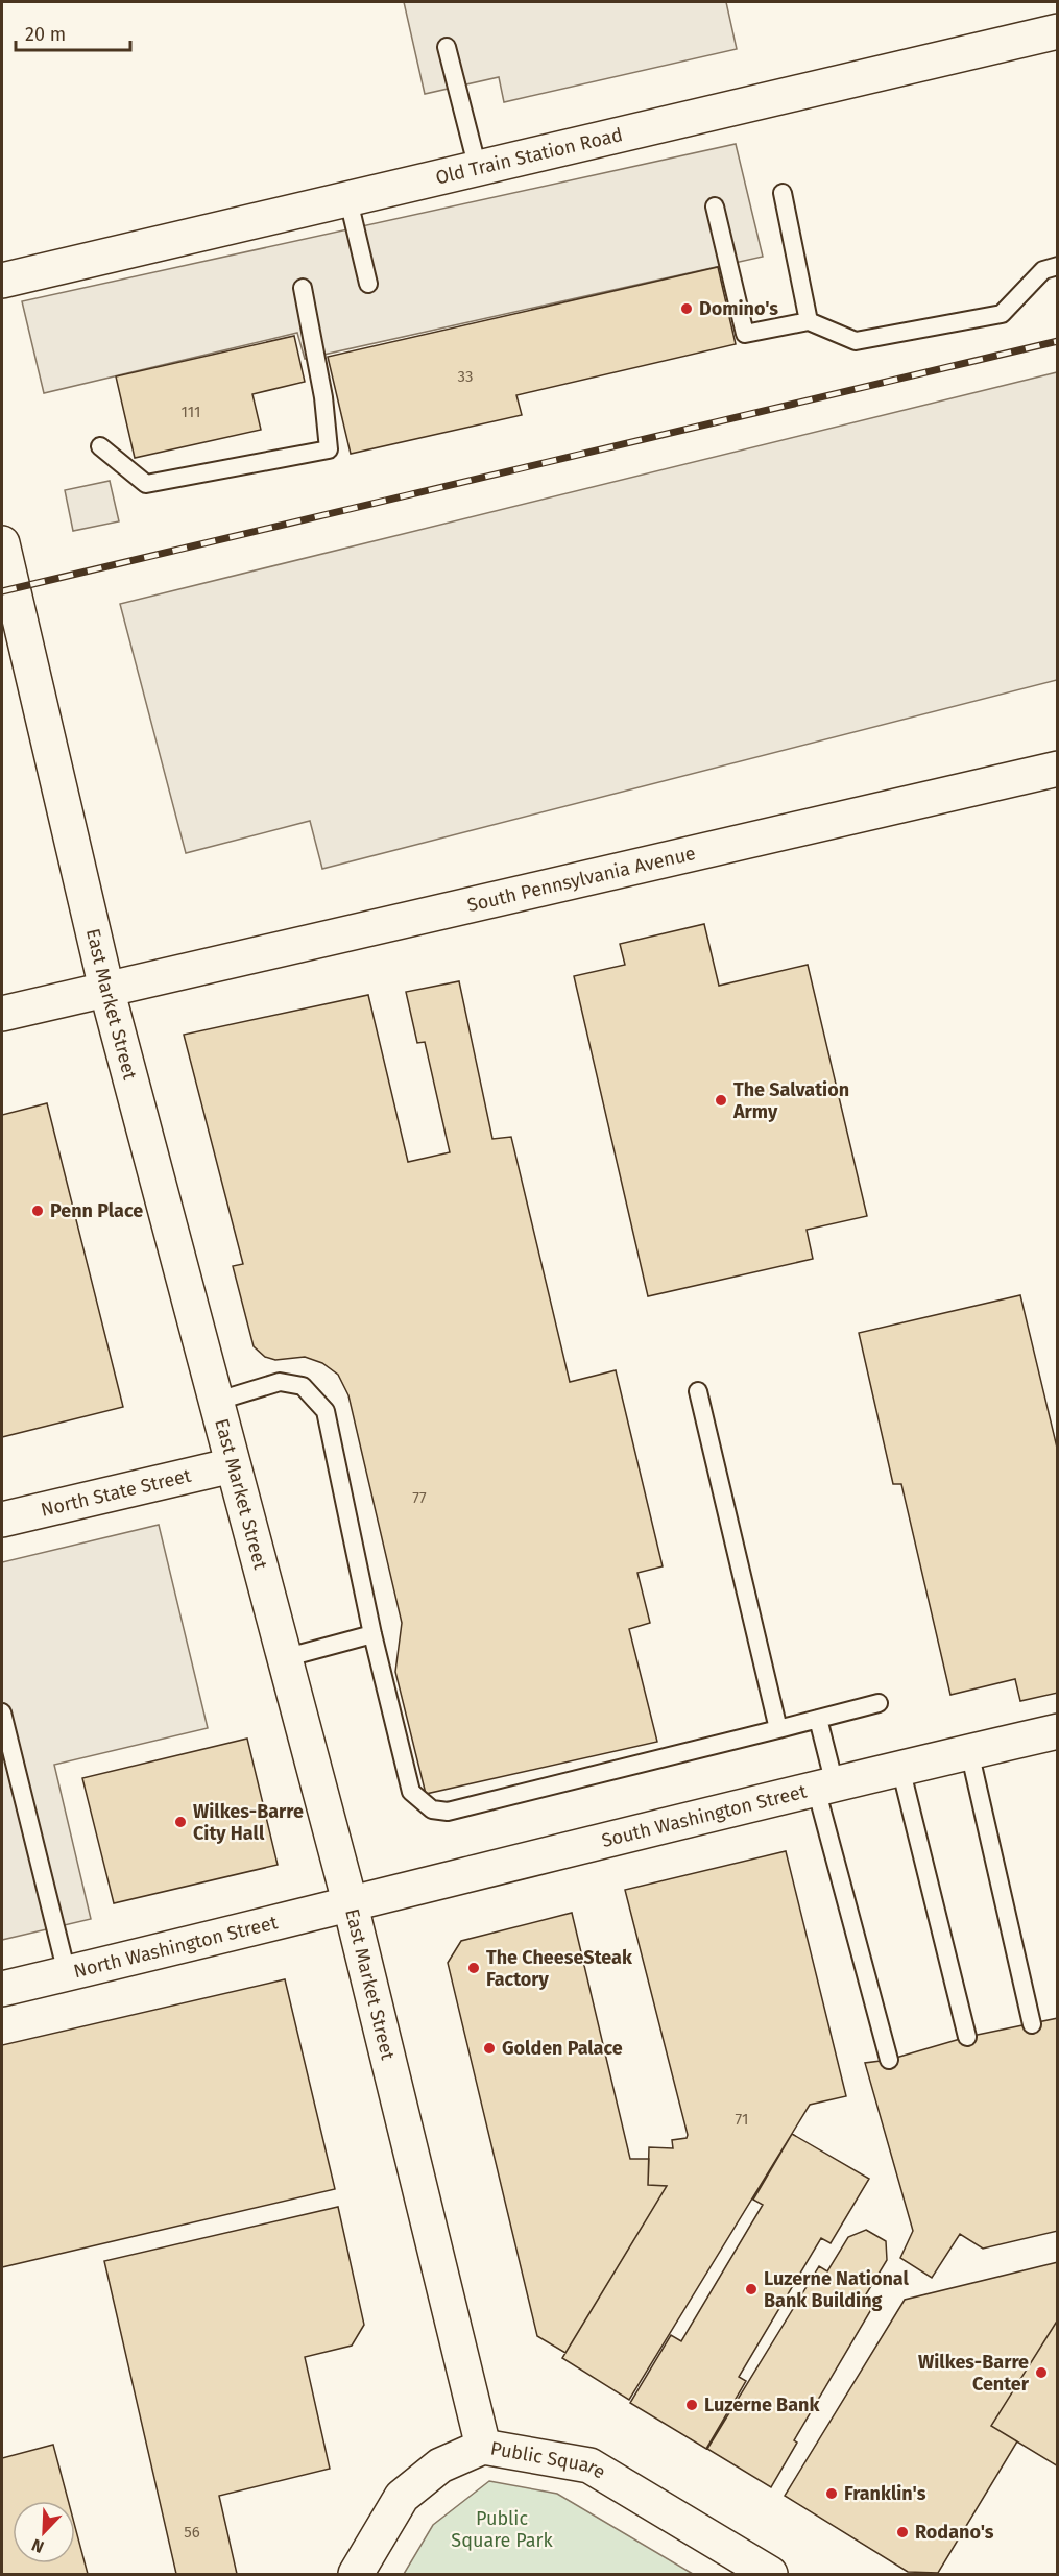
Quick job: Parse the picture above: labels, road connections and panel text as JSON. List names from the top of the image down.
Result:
{
  "streets": {
    "main road": [
      "Old Train Station Road",
      "South Pennsylvania Avenue",
      "East Market Street",
      "North State Street",
      "South Washington Street",
      "North Washington Street",
      "Public Square"
    ]
  },
  "crossings": [
    ["South Pennsylvania Avenue", "East Market Street"],
    ["East Market Street", "North State Street"],
    ["East Market Street", "South Washington Street"],
    ["East Market Street", "North Washington Street"],
    ["East Market Street", "Public Square"],
    ["South Washington Street", "North Washington Street"]
  ],
  "parks": ["Public Square Park"],
  "places": [
    "Domino's",
    "The Salvation Army",
    "Penn Place",
    "Wilkes-Barre City Hall",
    "The CheeseSteak Factory",
    "Golden Palace",
    "Luzerne National Bank Building",
    "Wilkes-Barre Center",
    "Luzerne Bank",
    "Franklin's",
    "Rodano's"
  ],
  "house_numbers": [
    "33",
    "111",
    "77",
    "71",
    "56"
  ],
  "scale_bar": "20 m",
  "north": "bottom left"
}
